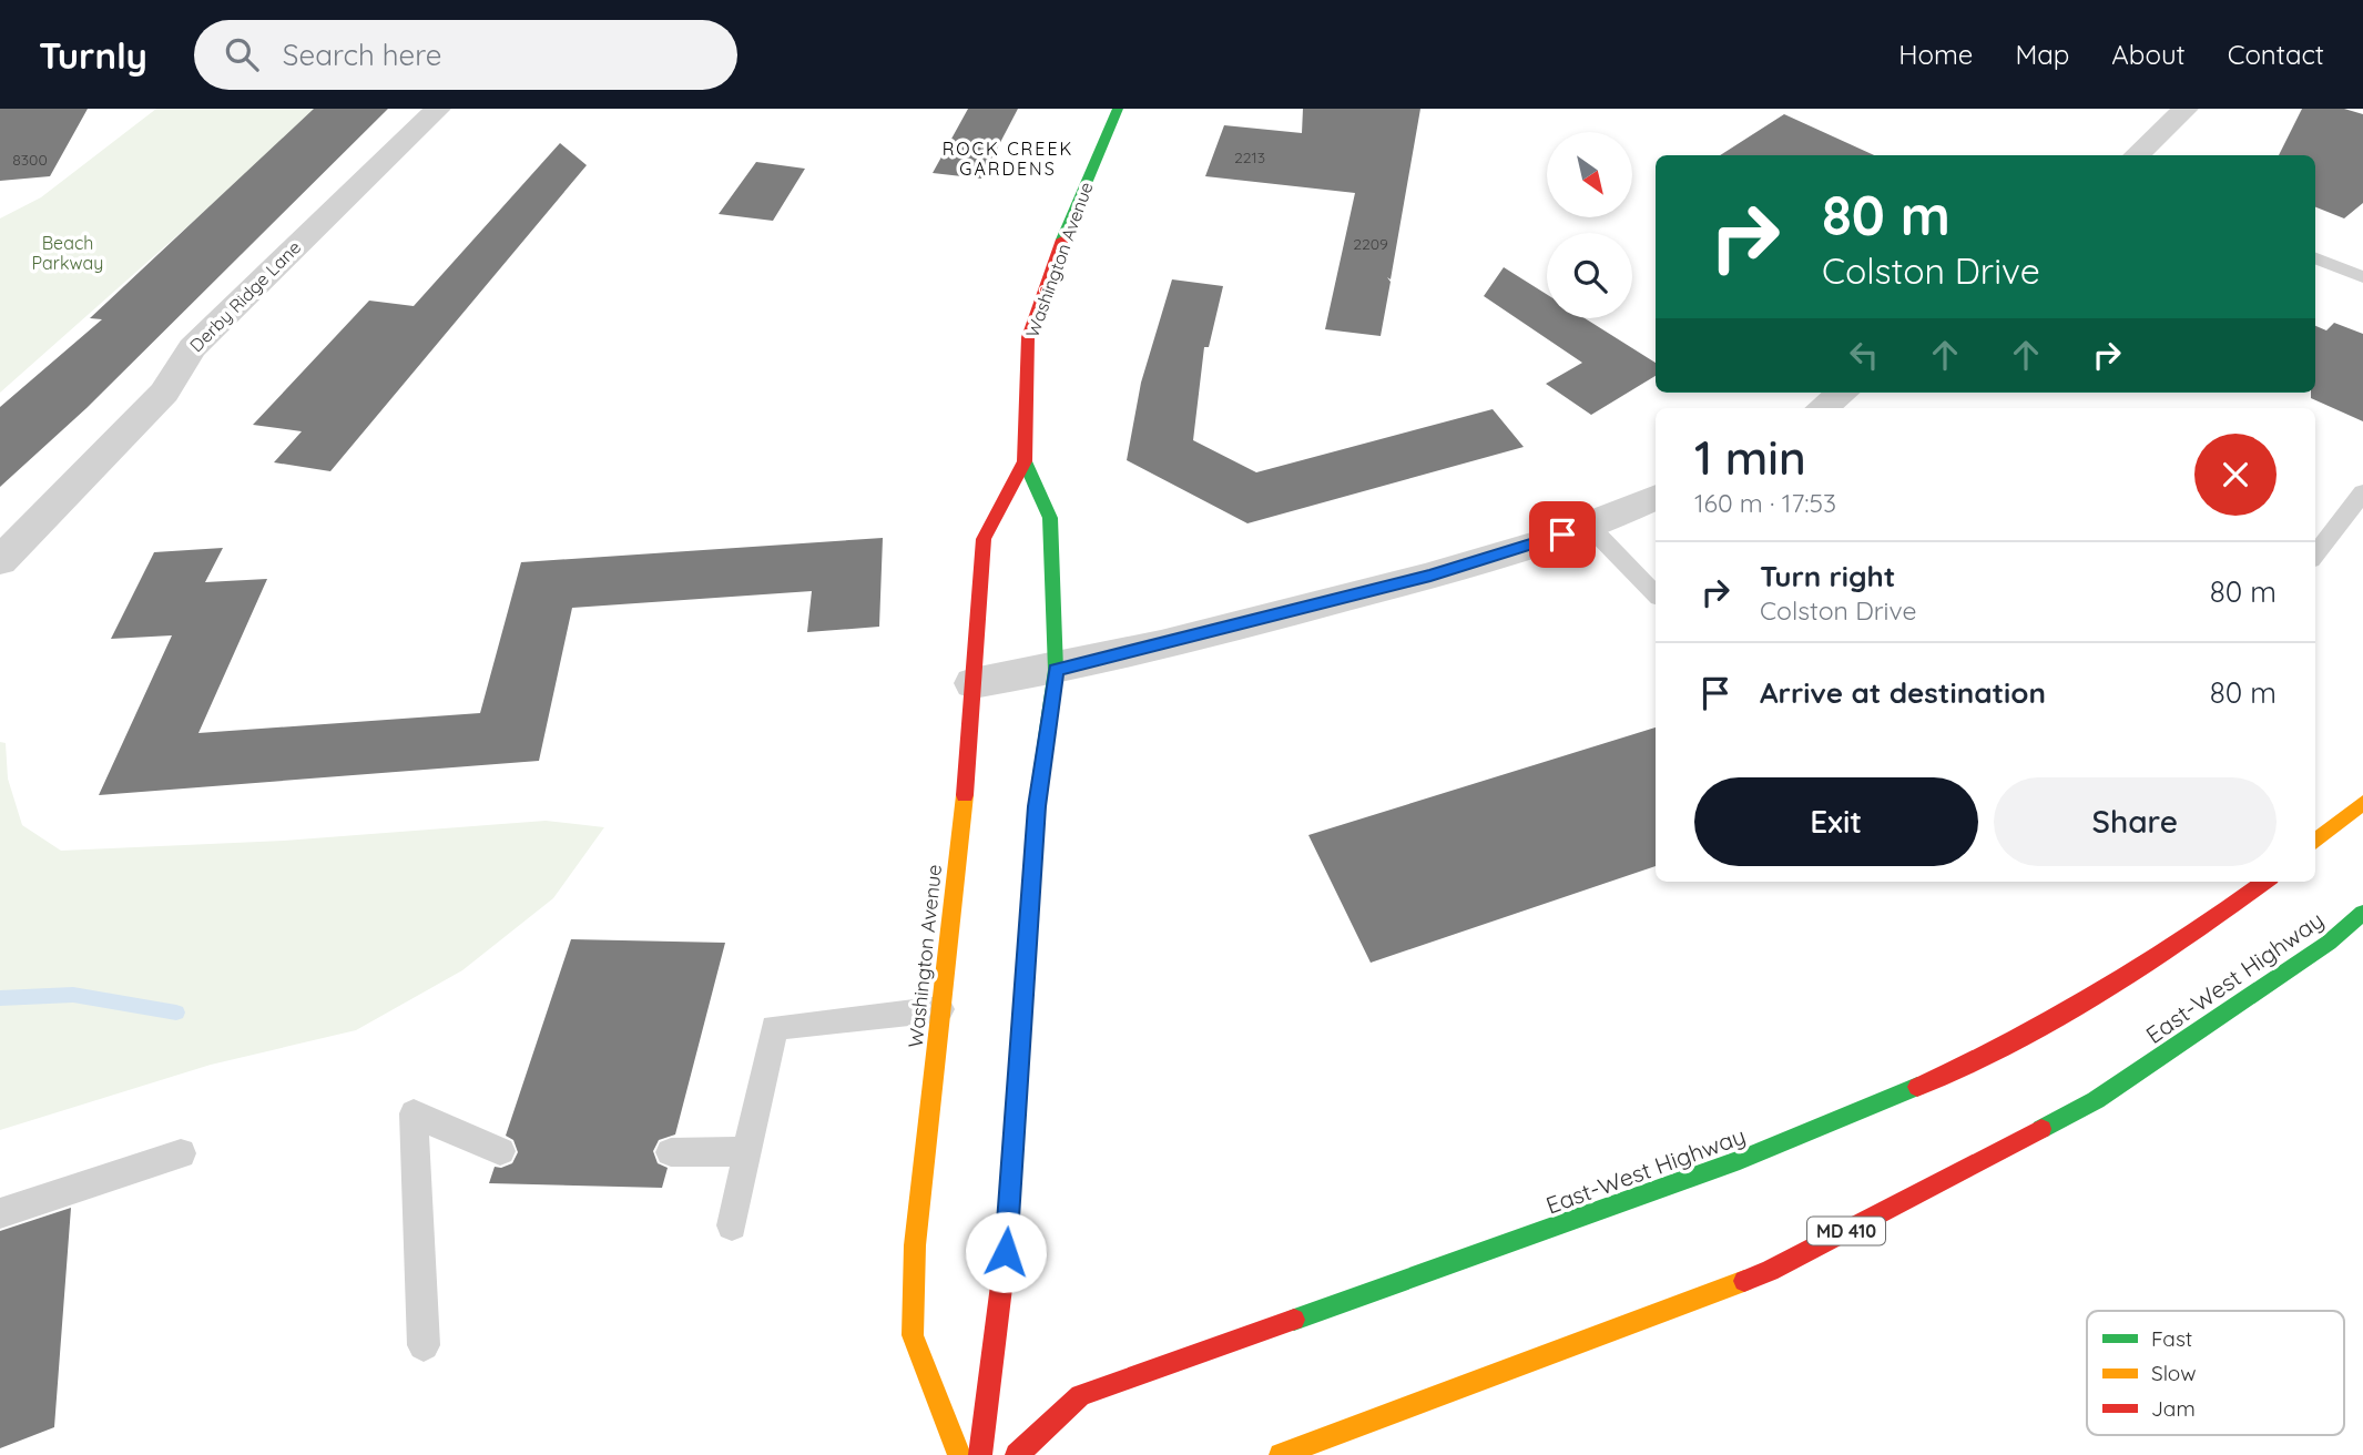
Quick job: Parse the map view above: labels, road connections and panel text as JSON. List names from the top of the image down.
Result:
{
  "streets": {
    "street": [
      "Washington Avenue",
      "Derby Ridge Lane",
      "East-West Highway",
      "MD 410"
    ]
  },
  "districts": ["ROCK CREEK GARDENS"],
  "parks": ["Beach Parkway"],
  "house_numbers": ["2213", "8300", "2209"],
  "legend": ["Fast", "Slow", "Jam"],
  "north": "bottom right",
  "page": {
    "header": "Turnly",
    "search": "Search here",
    "nav": [
      "Home",
      "Map",
      "About",
      "Contact"
    ],
    "turn": ["80 m", "Colston Drive"],
    "heading": ["1 min", "160 m · 17:53"],
    "list": [
      {
        "name": "Turn right",
        "note": "Colston Drive",
        "value": "80 m"
      },
      {
        "name": "Arrive at destination",
        "value": "80 m"
      }
    ],
    "buttons": ["Exit", "Share"]
  }
}
